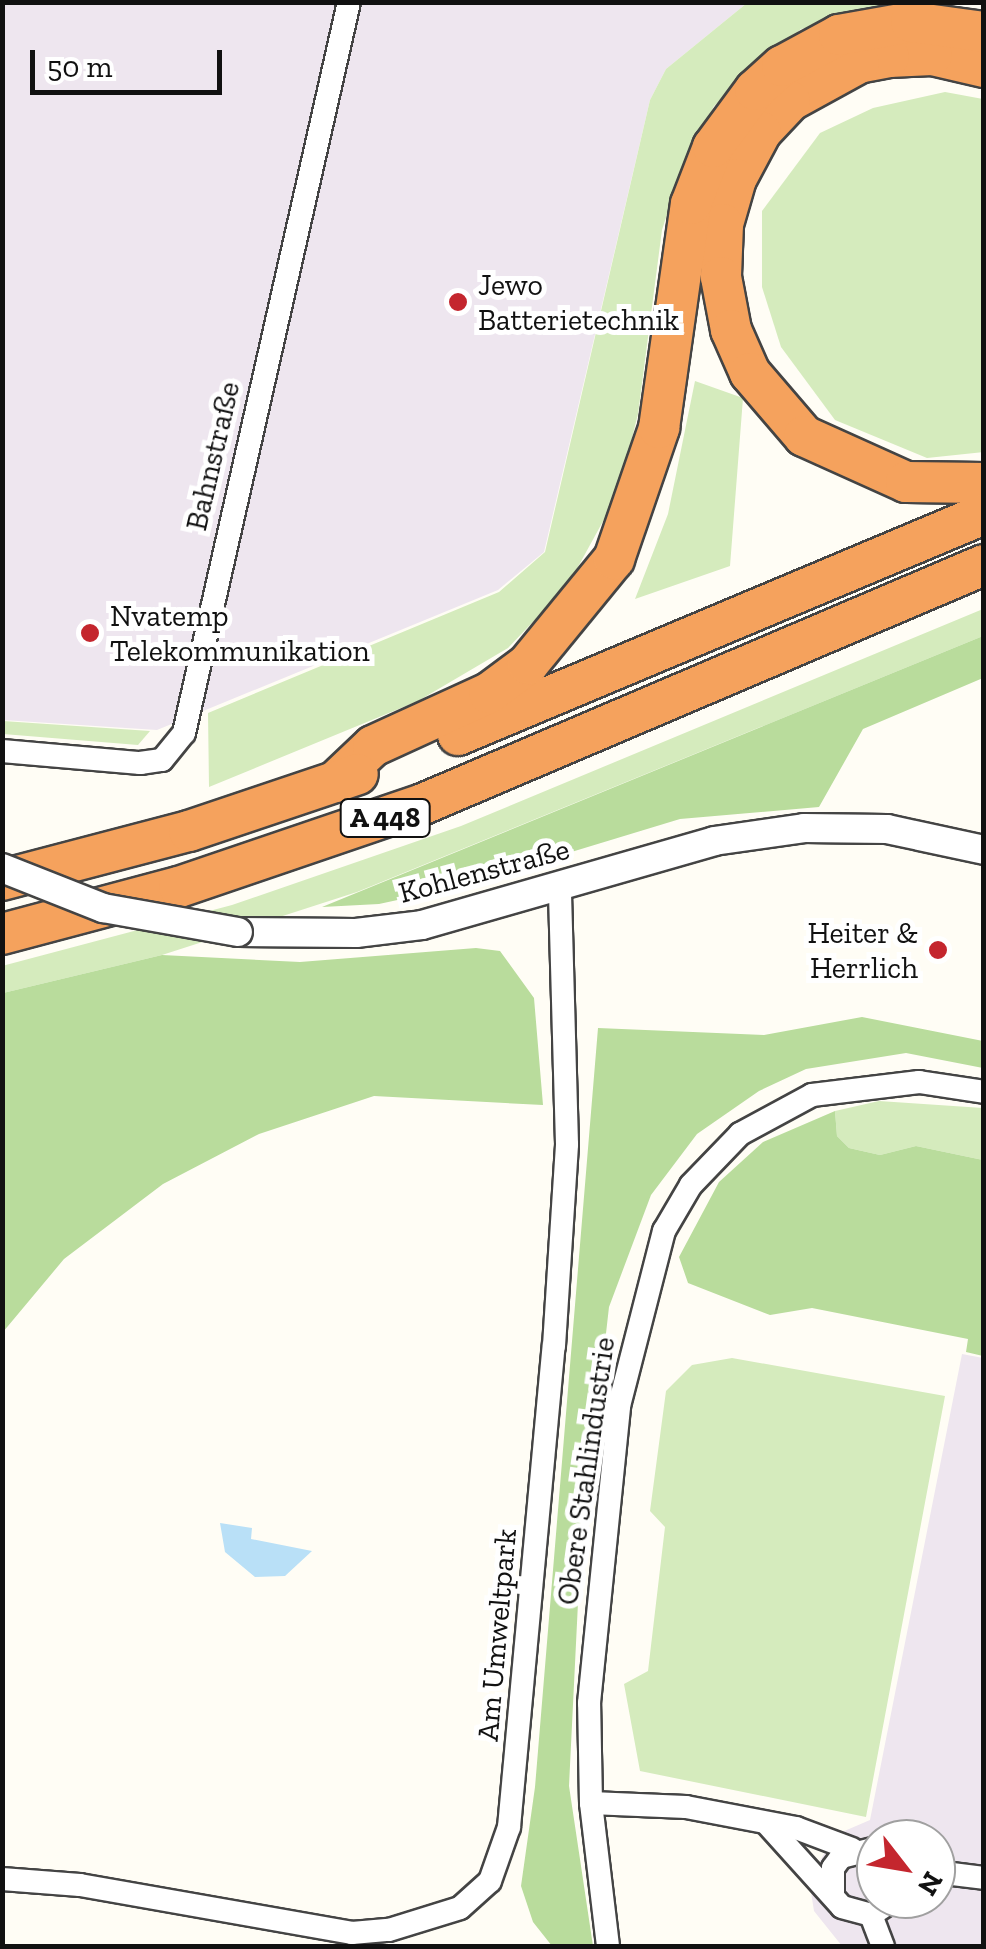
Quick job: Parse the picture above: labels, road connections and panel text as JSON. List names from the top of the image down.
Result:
{
  "streets": {
    "highway": ["A 448"],
    "street": [
      "Bahnstraße",
      "Kohlenstraße",
      "Obere Stahlindustrie",
      "Am Umweltpark"
    ]
  },
  "crossings": [
    ["Kohlenstraße", "Am Umweltpark"]
  ],
  "places": ["Jewo Batterietechnik", "Nvatemp Telekommunikation", "Heiter & Herrlich"],
  "scale_bar": "50 m",
  "north": "bottom right"
}
